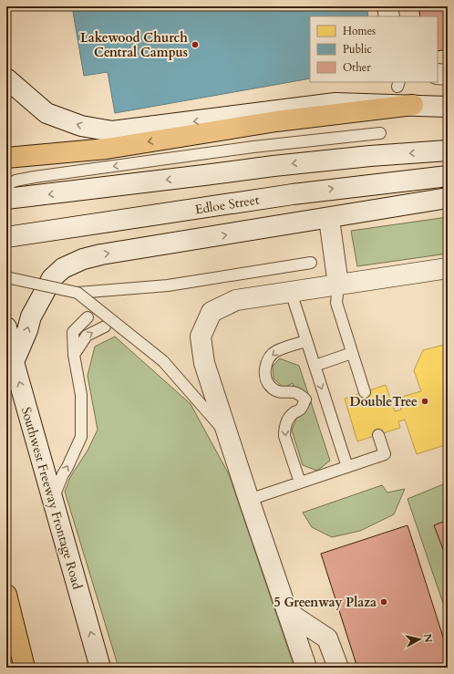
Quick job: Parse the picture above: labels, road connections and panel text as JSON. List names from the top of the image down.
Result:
{
  "streets": {
    "main road": ["Edloe Street", "Southwest Freeway Frontage Road"]
  },
  "one_way": ["Southwest Freeway Frontage Road"],
  "places": ["Lakewood Church Central Campus", "DoubleTree", "5 Greenway Plaza"],
  "legend": ["Homes", "Public", "Other"],
  "north": "right"
}
